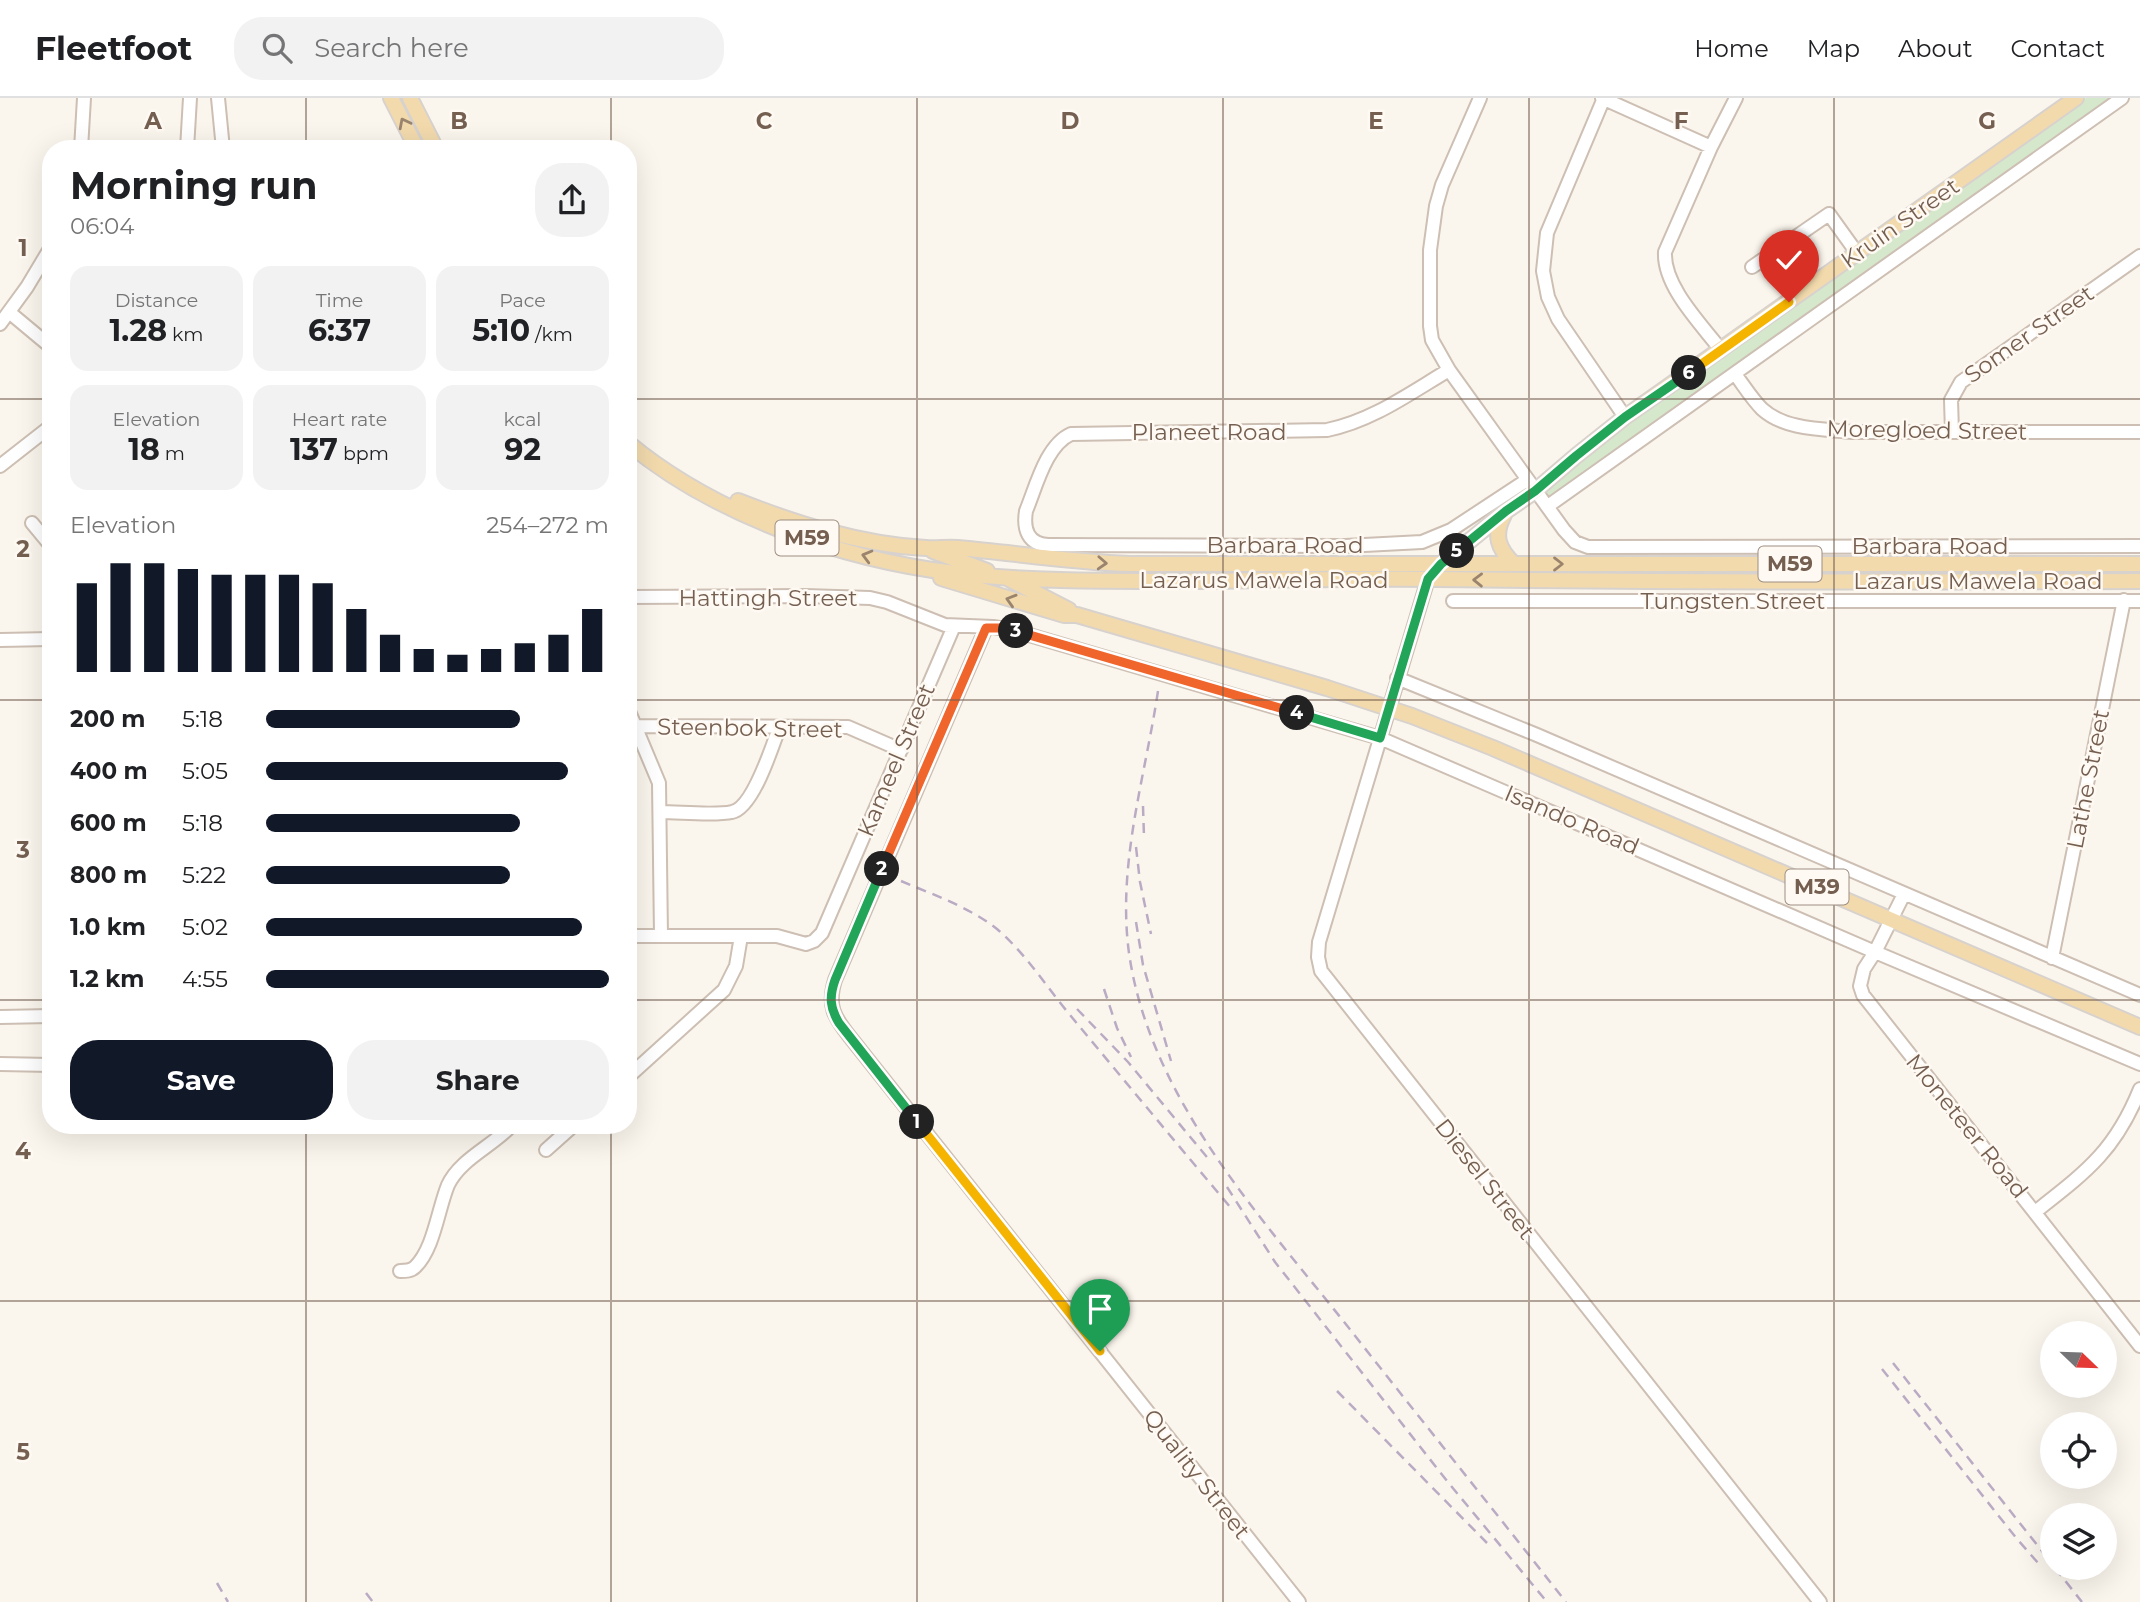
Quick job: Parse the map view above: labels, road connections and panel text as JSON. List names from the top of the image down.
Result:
{
  "streets": {
    "main road": [
      "Kruin Street",
      "M59",
      "Lazarus Mawela Road",
      "Isando Road",
      "M39"
    ],
    "street": [
      "Somer Street",
      "Moregloed Street",
      "Planeet Road",
      "Barbara Road",
      "Hattingh Street",
      "Tungsten Street",
      "Steenbok Street",
      "Kameel Street",
      "Lathe Street",
      "Moneteer Road",
      "Diesel Street",
      "Quality Street"
    ]
  },
  "crossings": [
    ["Kruin Street", "Moregloed Street"],
    ["Kruin Street", "Barbara Road"],
    ["Kruin Street", "Lazarus Mawela Road"],
    ["Somer Street", "Moregloed Street"],
    ["Planeet Road", "Barbara Road"],
    ["Lazarus Mawela Road", "Isando Road"],
    ["Lazarus Mawela Road", "M39"],
    ["Hattingh Street", "Kameel Street"],
    ["Hattingh Street", "Isando Road"],
    ["Hattingh Street", "Quality Street"],
    ["Tungsten Street", "Lathe Street"],
    ["Steenbok Street", "Kameel Street"],
    ["Isando Road", "M39"],
    ["Isando Road", "Moneteer Road"],
    ["Isando Road", "Diesel Street"],
    ["Isando Road", "Quality Street"]
  ],
  "north": "bottom right",
  "page": {
    "header": "Fleetfoot",
    "search": "Search here",
    "nav": [
      "Home",
      "Map",
      "About",
      "Contact"
    ],
    "heading": ["Morning run", "06:04"],
    "stats": [
      ["Distance", "1.28 km"],
      ["Time", "6:37"],
      ["Pace", "5:10 /km"],
      ["Elevation", "18 m"],
      ["Heart rate", "137 bpm"],
      ["kcal", "92"]
    ],
    "pins": [
      "6",
      "5",
      "3",
      "4",
      "2",
      "1"
    ],
    "chart": ["Elevation", "254–272 m"],
    "list": [
      {
        "name": "200 m",
        "note": "5:18"
      },
      {
        "name": "400 m",
        "note": "5:05"
      },
      {
        "name": "600 m",
        "note": "5:18"
      },
      {
        "name": "800 m",
        "note": "5:22"
      },
      {
        "name": "1.0 km",
        "note": "5:02"
      },
      {
        "name": "1.2 km",
        "note": "4:55"
      }
    ],
    "buttons": ["Save", "Share"]
  },
  "grid": {
    "columns": [
      "A",
      "B",
      "C",
      "D",
      "E",
      "F",
      "G"
    ],
    "rows": [
      "1",
      "2",
      "3",
      "4",
      "5"
    ]
  }
}
